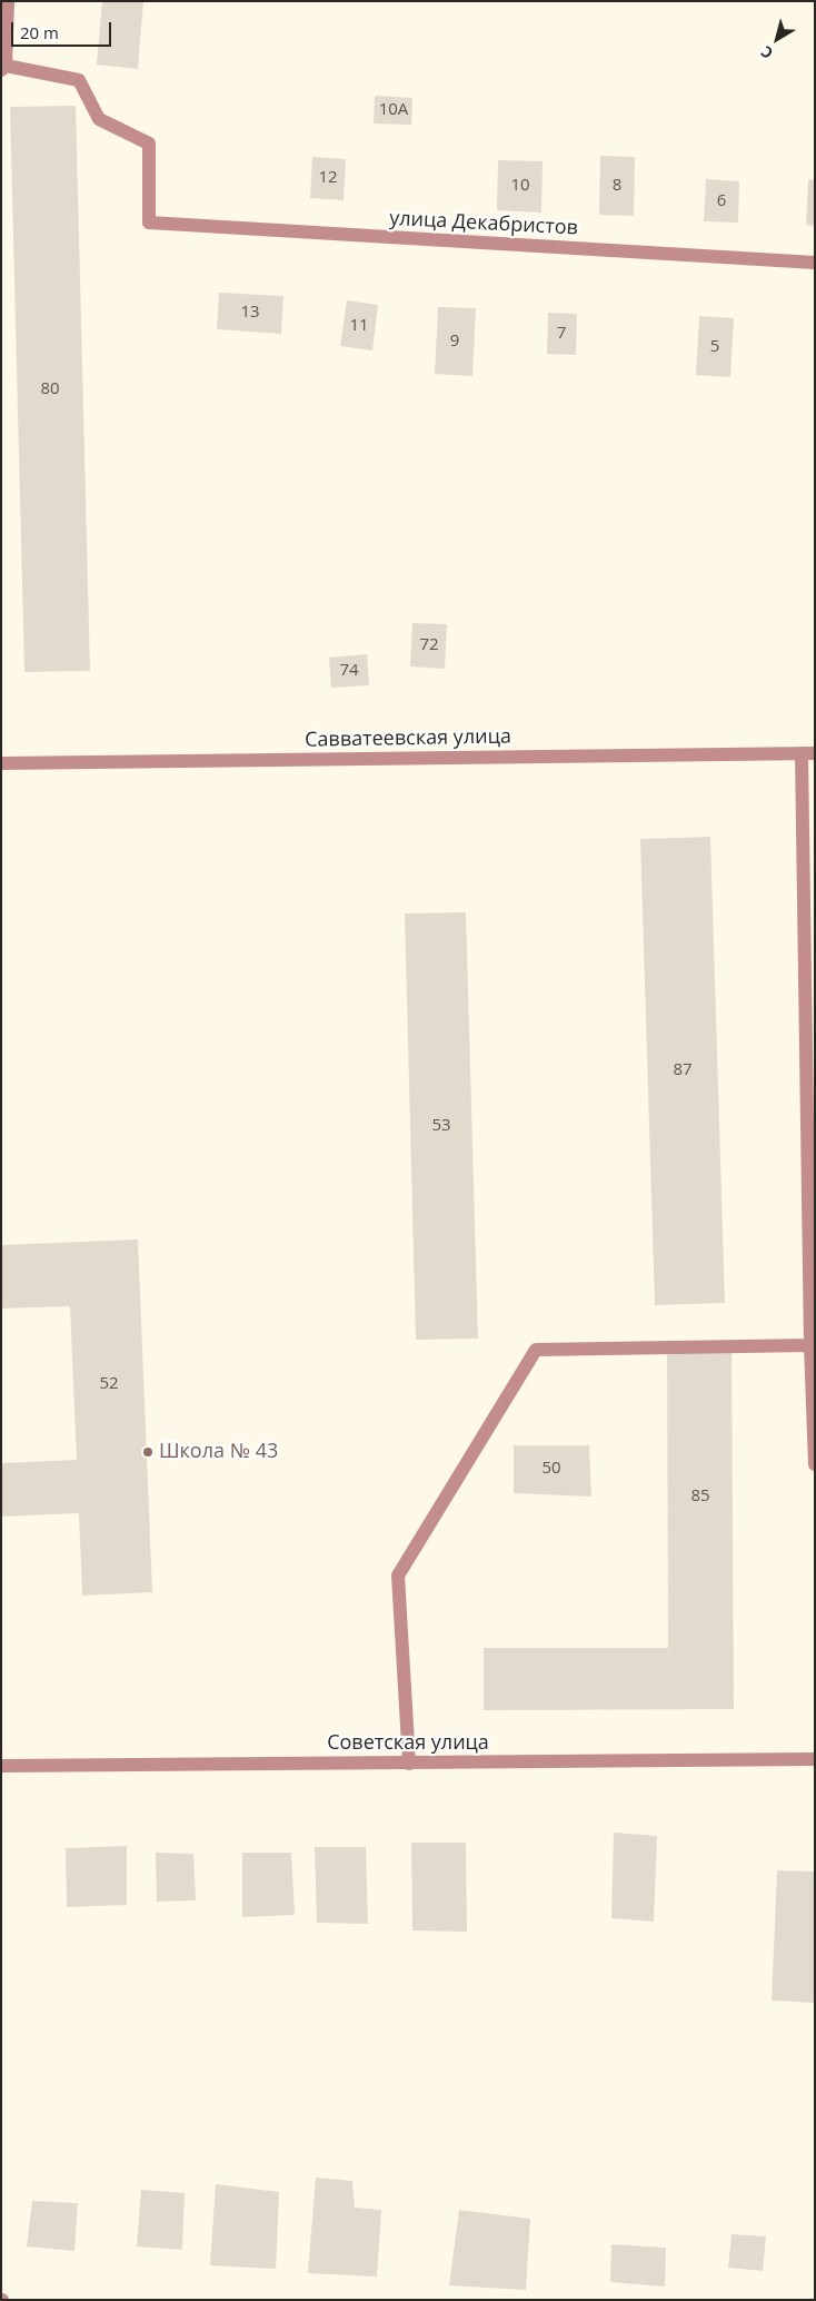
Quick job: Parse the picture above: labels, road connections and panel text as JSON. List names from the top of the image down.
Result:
{
  "streets": {
    "street": ["улица Декабристов", "Савватеевская улица", "Советская улица"]
  },
  "places": ["Школа № 43"],
  "house_numbers": [
    "10А",
    "12",
    "10",
    "8",
    "6",
    "13",
    "11",
    "7",
    "9",
    "5",
    "80",
    "72",
    "74",
    "87",
    "53",
    "52",
    "50",
    "85"
  ],
  "scale_bar": "20 m",
  "north": "bottom left"
}
